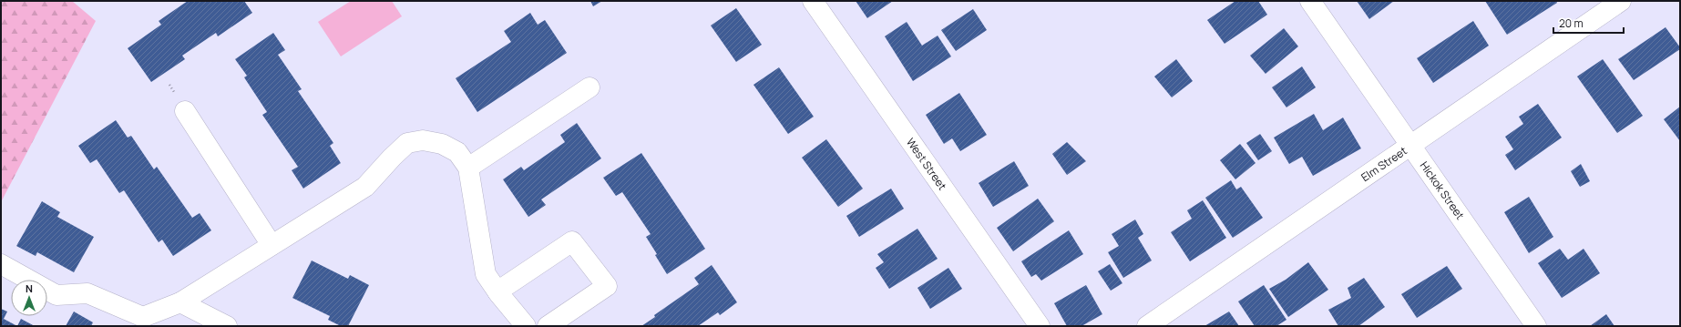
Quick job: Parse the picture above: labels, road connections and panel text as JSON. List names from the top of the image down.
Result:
{
  "streets": {
    "street": ["West Street", "Elm Street", "Hickok Street"]
  },
  "crossings": [
    ["Elm Street", "Hickok Street"]
  ],
  "scale_bar": "20 m",
  "north": "top"
}
